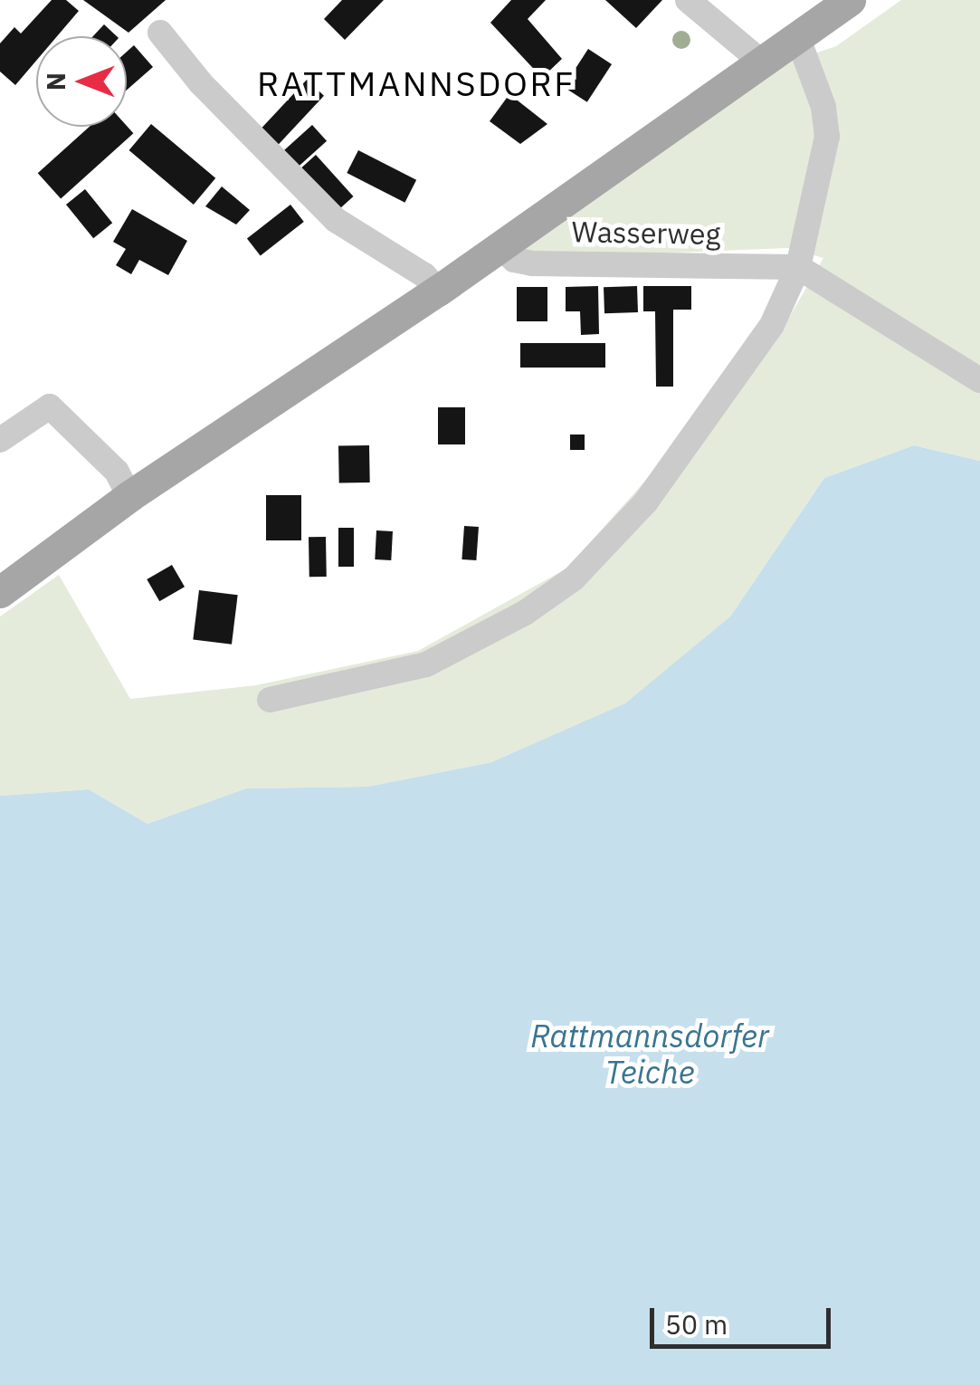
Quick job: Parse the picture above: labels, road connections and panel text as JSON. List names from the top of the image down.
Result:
{
  "streets": {
    "street": ["Wasserweg"]
  },
  "districts": ["RATTMANNSDORF"],
  "water": ["Rattmannsdorfer Teiche"],
  "scale_bar": "50 m",
  "north": "left"
}
